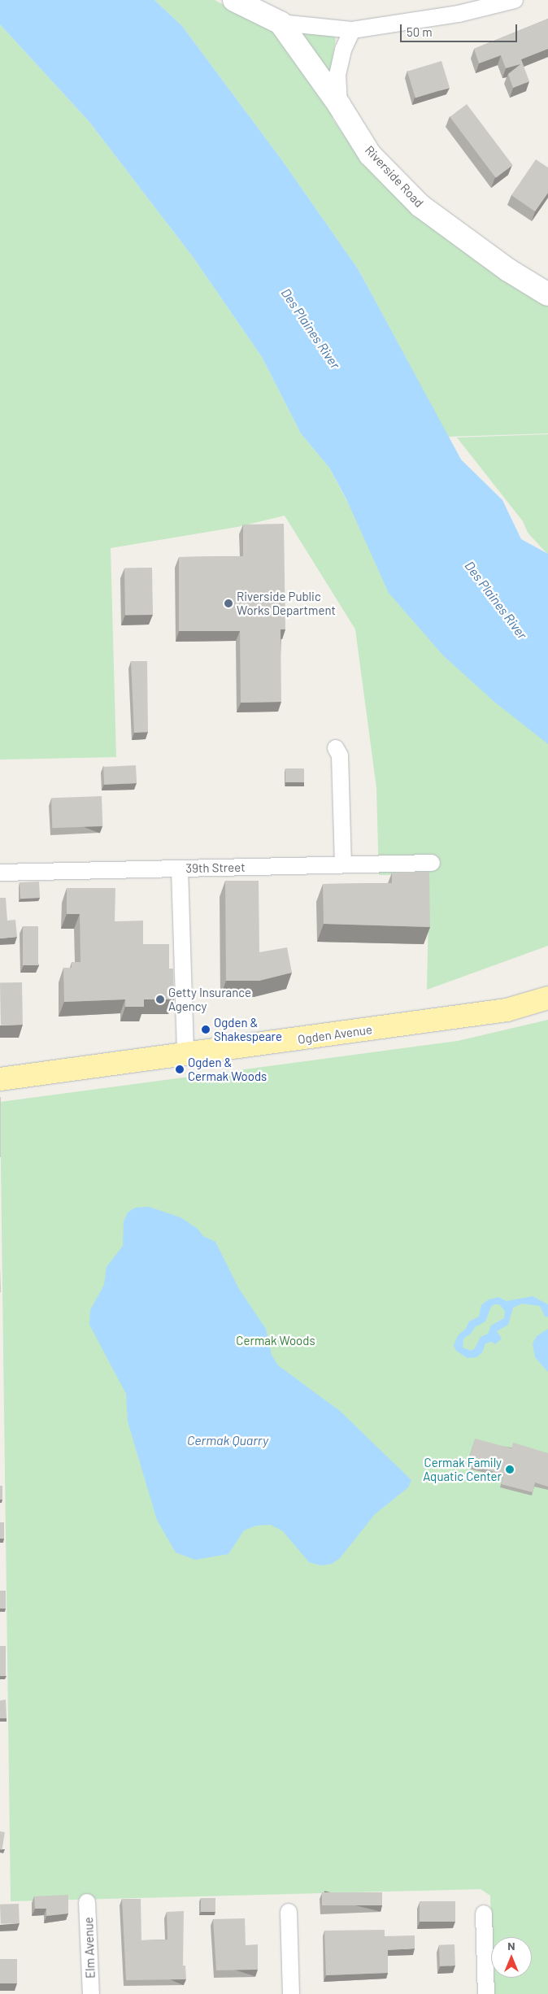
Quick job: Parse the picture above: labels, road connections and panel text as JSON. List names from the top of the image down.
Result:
{
  "streets": {
    "main road": ["Ogden Avenue"],
    "street": ["Riverside Road", "39th Street", "Elm Avenue"]
  },
  "water": ["Des Plaines River", "Cermak Quarry"],
  "parks": ["Cermak Woods"],
  "places": [
    "Riverside Public Works Department",
    "Getty Insurance Agency",
    "Ogden & Shakespeare",
    "Ogden & Cermak Woods",
    "Cermak Family Aquatic Center"
  ],
  "scale_bar": "50 m",
  "north": "top"
}
